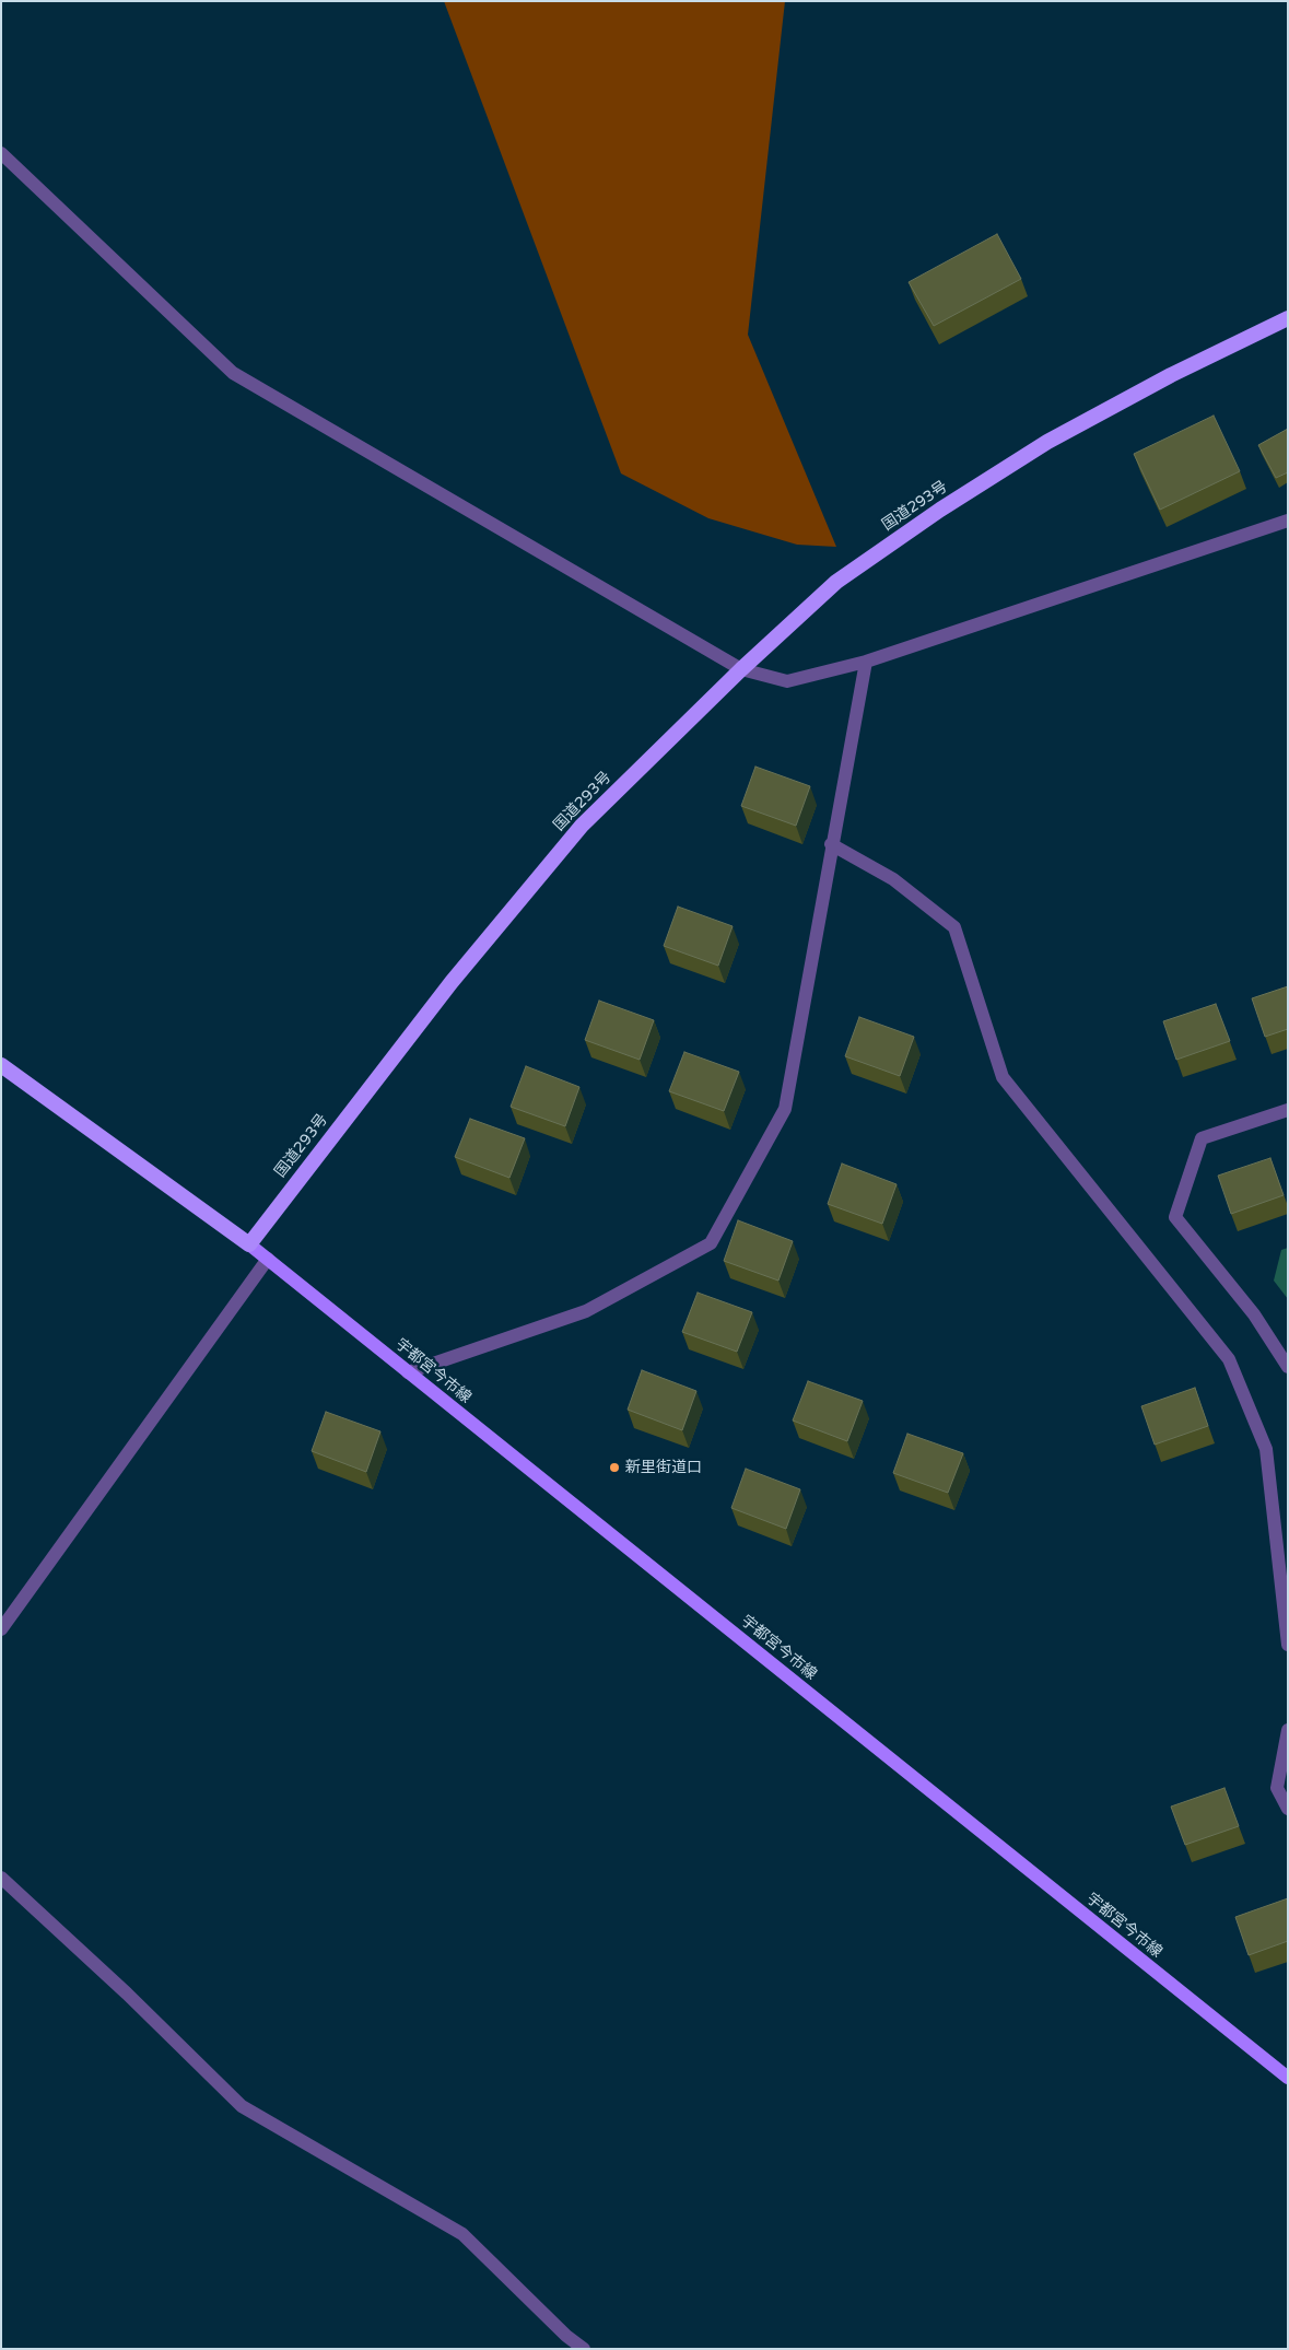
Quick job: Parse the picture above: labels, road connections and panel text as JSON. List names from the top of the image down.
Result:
{
  "streets": {
    "highway": ["国道293号"],
    "main road": ["宇都宮今市線"]
  },
  "crossings": [
    ["国道293号", "宇都宮今市線"]
  ],
  "places": ["新里街道口"]
}
